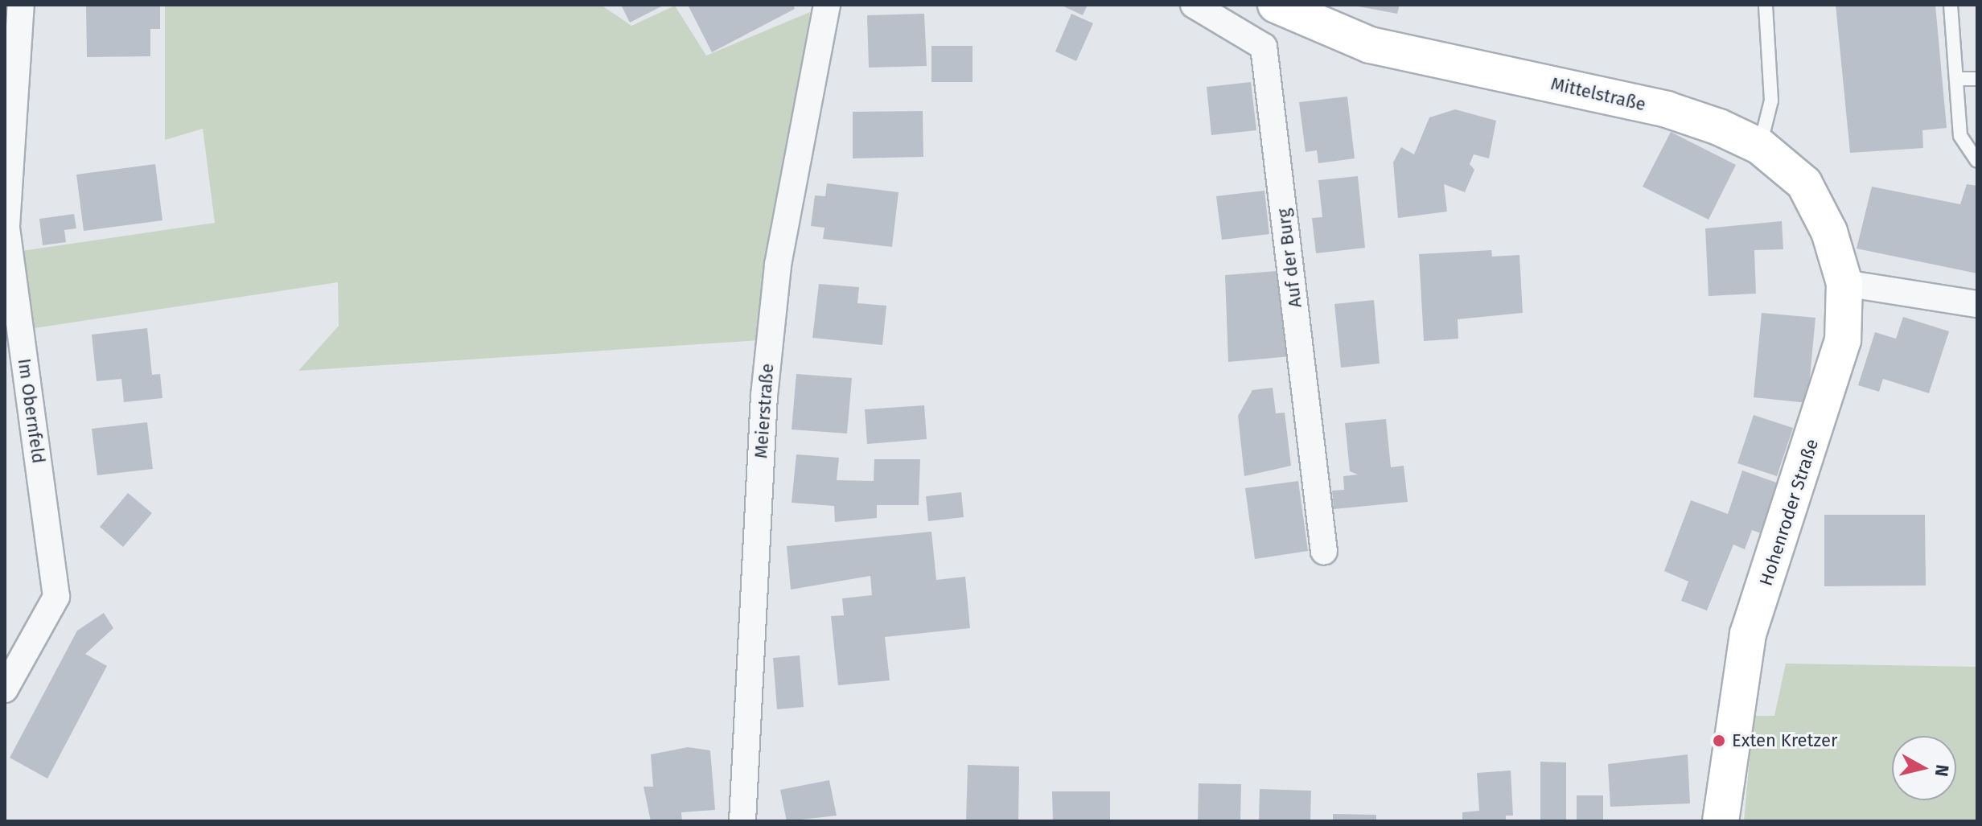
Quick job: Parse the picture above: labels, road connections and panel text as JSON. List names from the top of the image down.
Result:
{
  "streets": {
    "main road": ["Mittelstraße", "Hohenroder Straße"],
    "street": ["Auf der Burg", "Im Obernfeld", "Meierstraße"]
  },
  "crossings": [
    ["Mittelstraße", "Hohenroder Straße"]
  ],
  "places": ["Exten Kretzer"],
  "north": "right"
}
